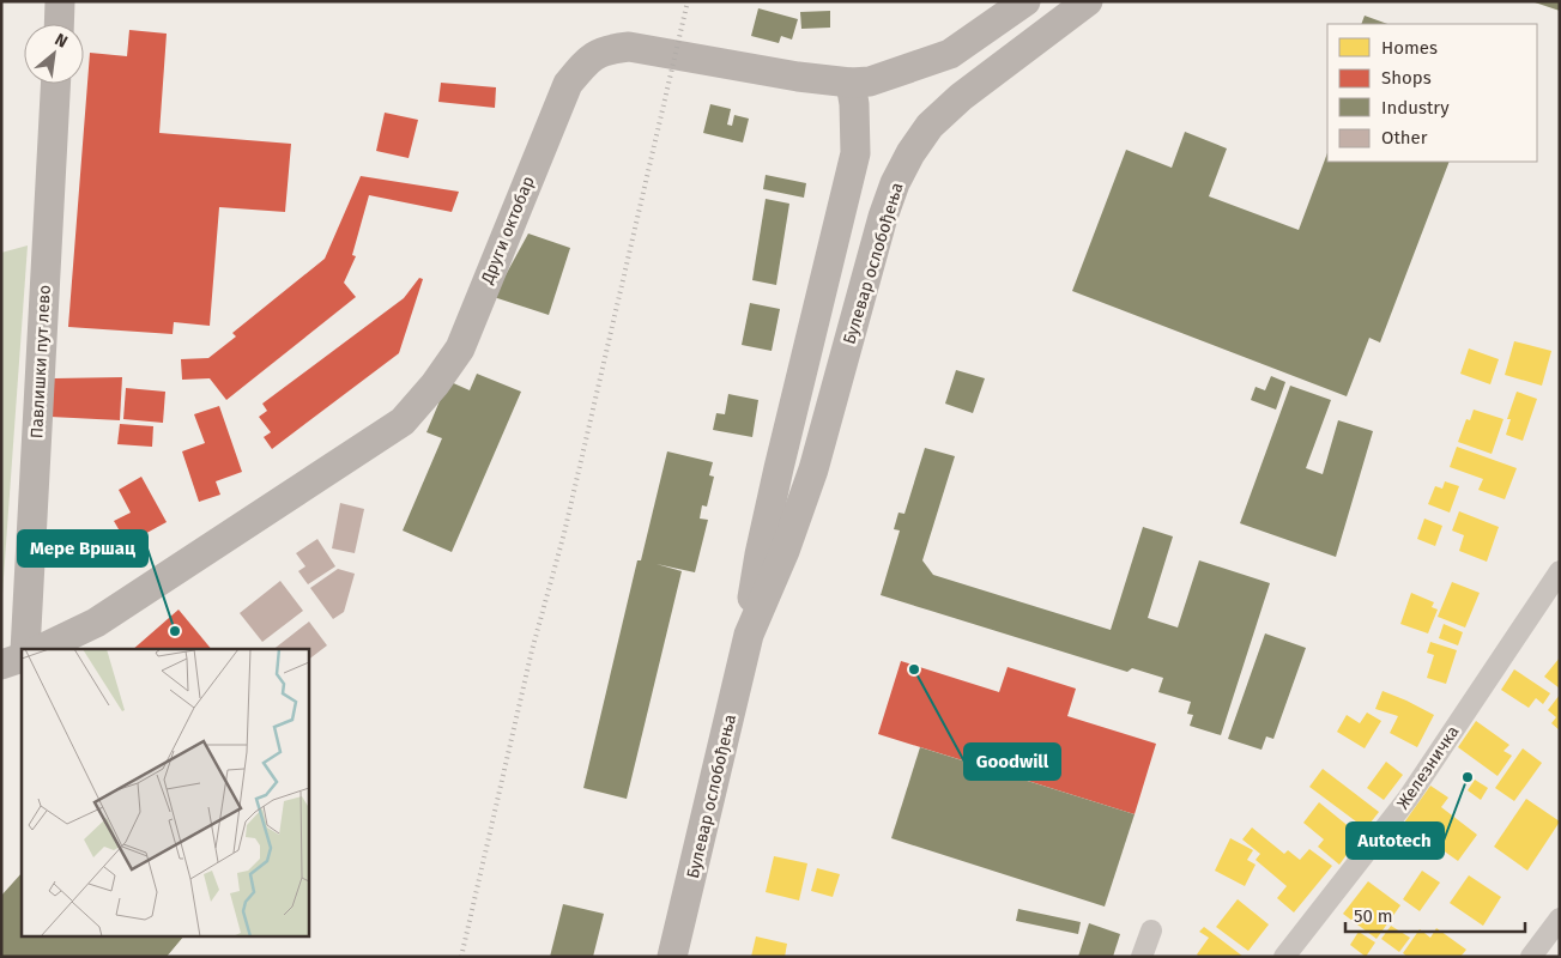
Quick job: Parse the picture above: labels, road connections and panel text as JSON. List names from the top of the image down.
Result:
{
  "streets": {
    "street": [
      "Други октобар",
      "Булевар ослобођења",
      "Павлишки пут лево",
      "Железничка"
    ]
  },
  "crossings": [
    ["Други октобар", "Булевар ослобођења"]
  ],
  "places": ["Мере Вршац", "Goodwill", "Autotech"],
  "legend": [
    "Homes",
    "Shops",
    "Industry",
    "Other"
  ],
  "scale_bar": "50 m",
  "north": "top right"
}
